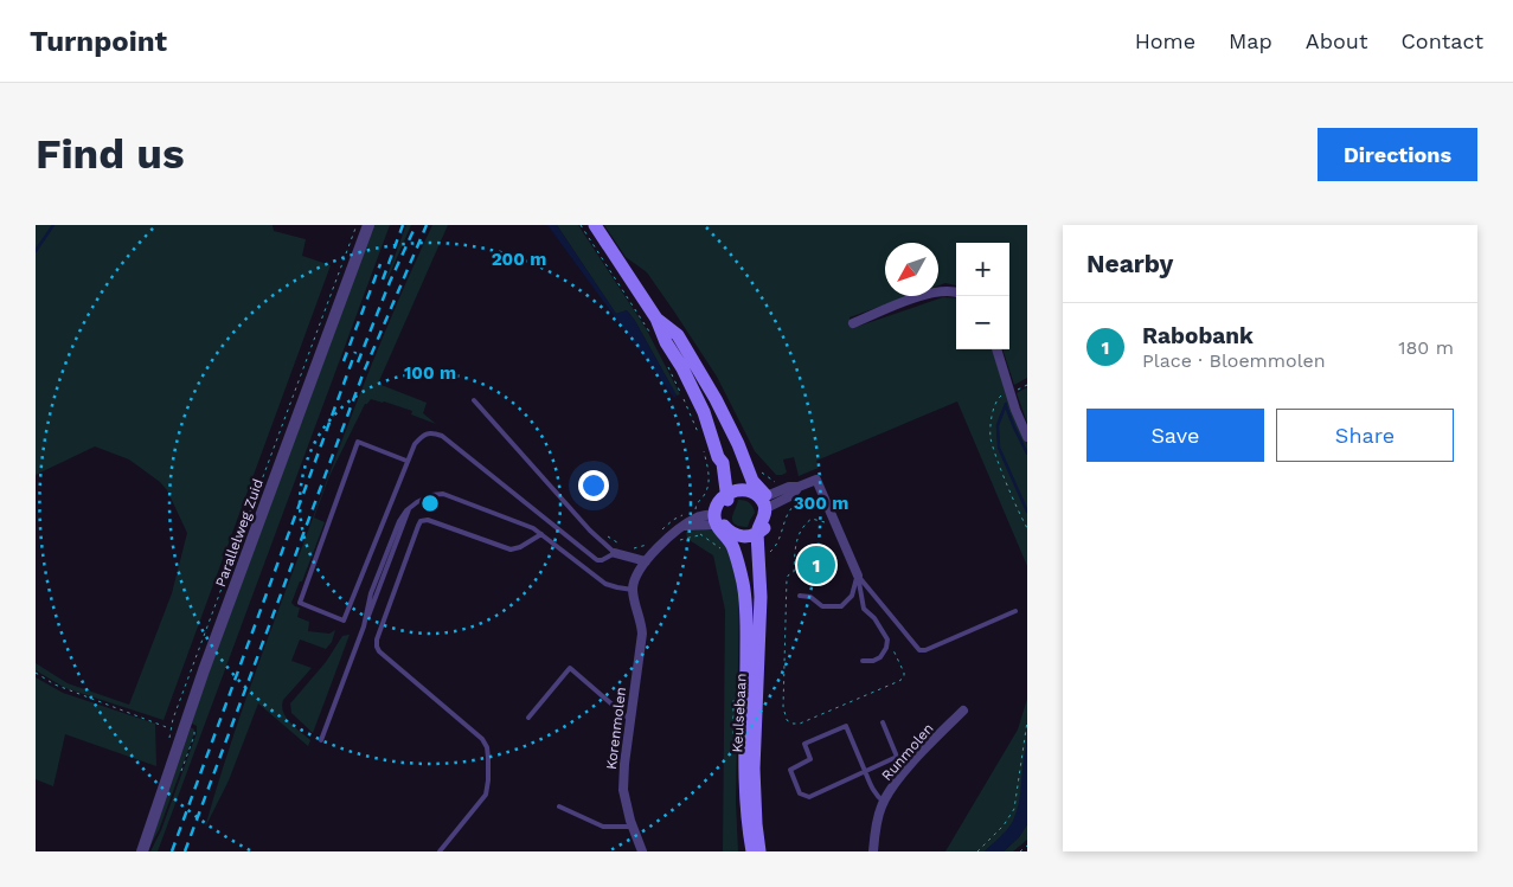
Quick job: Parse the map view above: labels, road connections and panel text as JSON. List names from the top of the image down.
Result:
{
  "streets": {
    "main road": ["Keulsebaan"],
    "street": ["Parallelweg Zuid", "Korenmolen", "Runmolen"]
  },
  "north": "bottom left",
  "page": {
    "header": "Turnpoint",
    "nav": [
      "Home",
      "Map",
      "About",
      "Contact"
    ],
    "buttons": [
      "Directions",
      ["Save", "Share"]
    ],
    "title": "Find us",
    "heading": "Nearby",
    "map_buttons": ["+", "−"],
    "list": [
      {
        "mark": "1",
        "name": "Rabobank",
        "note": "Place · Bloemmolen",
        "value": "180 m"
      }
    ],
    "pins": "1"
  },
  "rings": ["200 m", "100 m", "300 m"]
}
